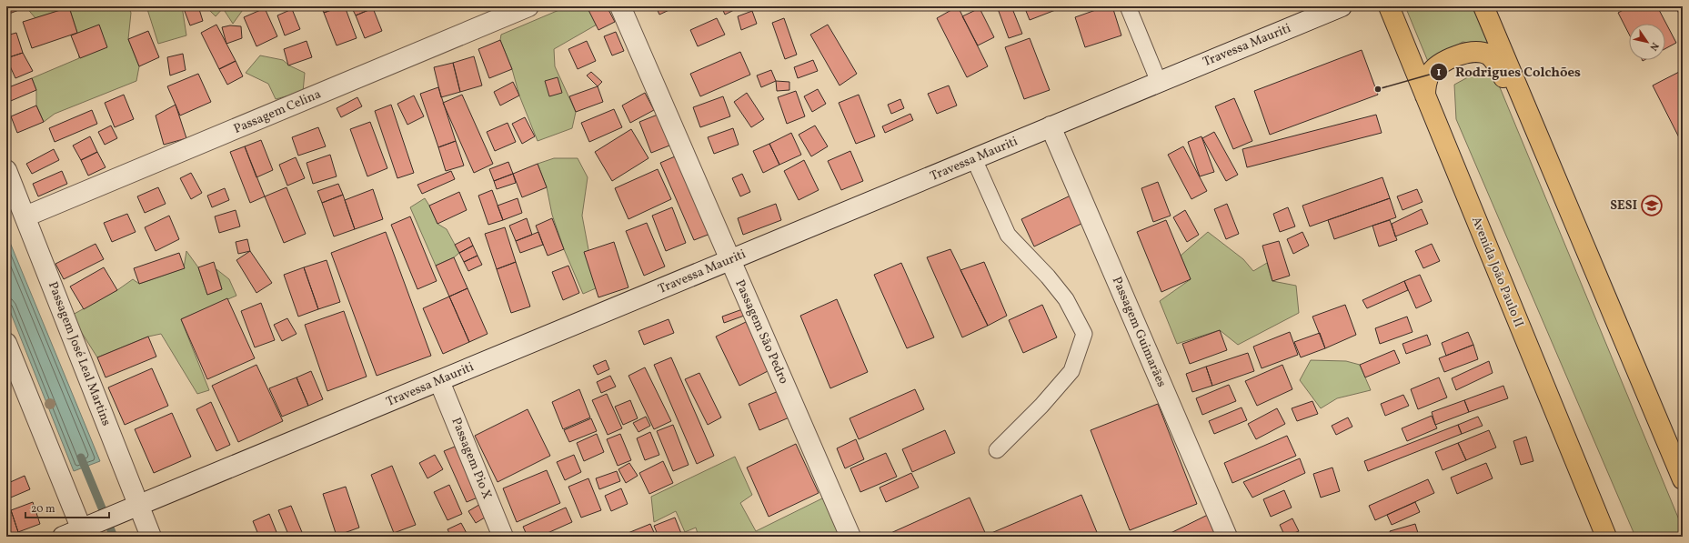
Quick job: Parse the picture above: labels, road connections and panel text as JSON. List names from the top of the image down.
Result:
{
  "streets": {
    "main road": ["Avenida João Paulo II"],
    "street": [
      "Travessa Mauriti",
      "Passagem Celina",
      "Passagem São Pedro",
      "Passagem Guimarães",
      "Passagem José Leal Martins",
      "Passagem Pio X"
    ]
  },
  "crossings": [
    ["Travessa Mauriti", "Passagem São Pedro"],
    ["Travessa Mauriti", "Passagem Guimarães"],
    ["Travessa Mauriti", "Passagem José Leal Martins"],
    ["Travessa Mauriti", "Passagem Pio X"],
    ["Passagem Celina", "Passagem José Leal Martins"]
  ],
  "places": {
    "other": ["Rodrigues Colchões"],
    "school or university": ["SESI"]
  },
  "scale_bar": "20 m",
  "north": "bottom right"
}
